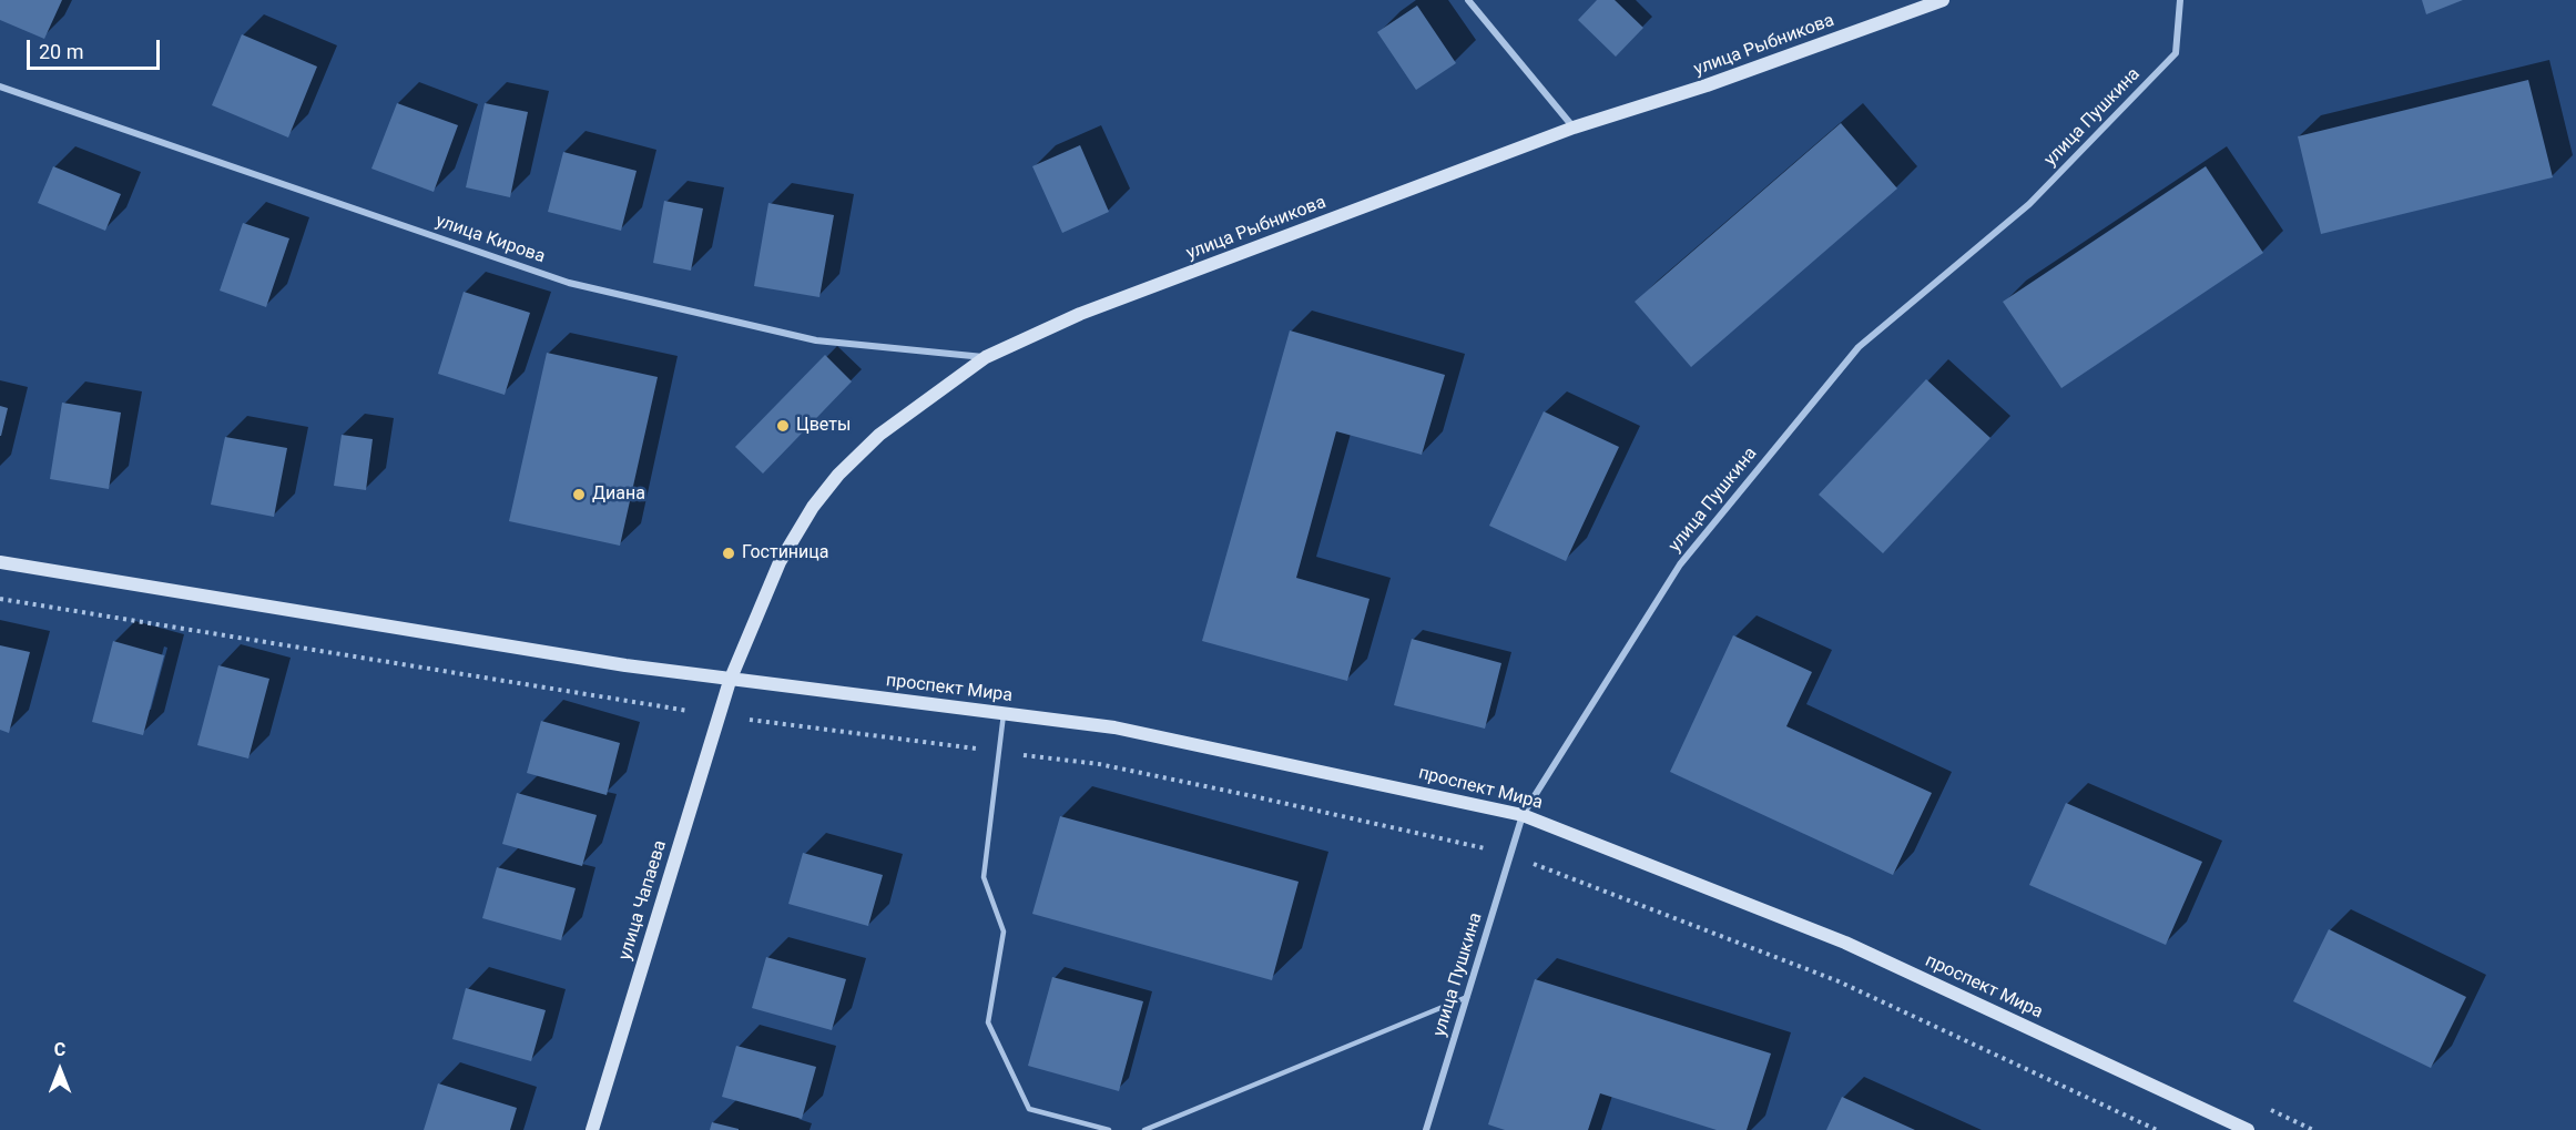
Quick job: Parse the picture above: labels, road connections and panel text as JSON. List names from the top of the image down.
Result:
{
  "streets": {
    "main road": ["улица Рыбникова", "проспект Мира", "улица Чапаева"],
    "street": ["улица Пушкина", "улица Кирова"]
  },
  "crossings": [
    ["улица Рыбникова", "улица Кирова"],
    ["улица Рыбникова", "проспект Мира"],
    ["улица Рыбникова", "улица Чапаева"],
    ["улица Пушкина", "проспект Мира"],
    ["проспект Мира", "улица Чапаева"]
  ],
  "places": ["Цветы", "Диана", "Гостиница"],
  "scale_bar": "20 m",
  "north": "top"
}
